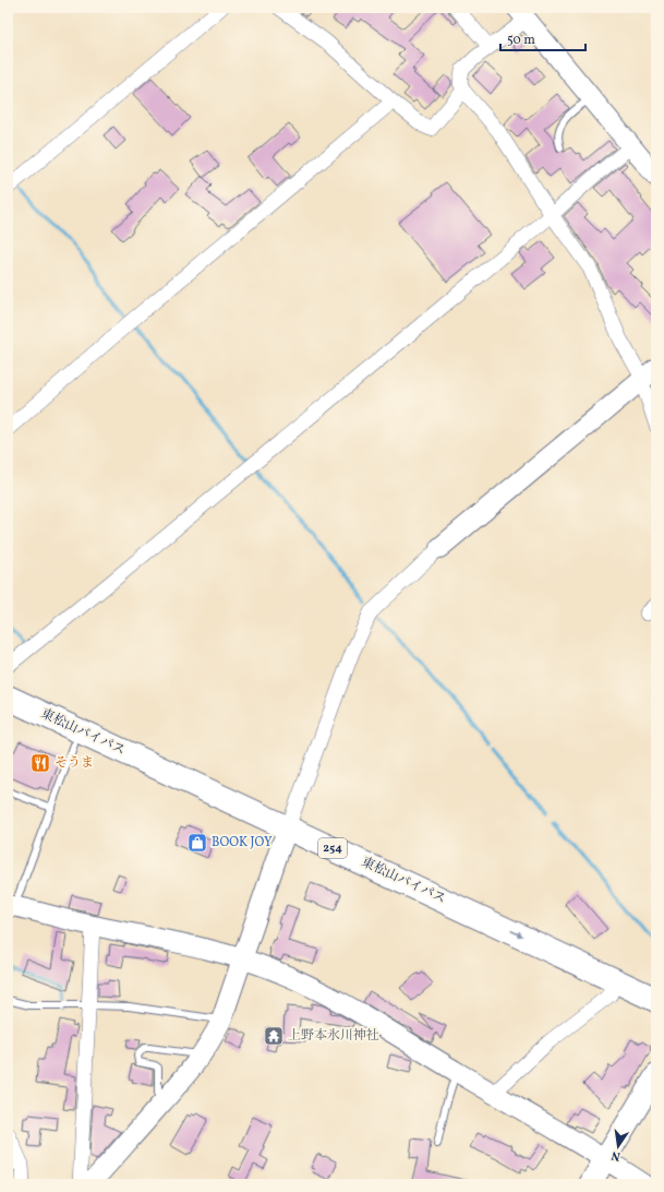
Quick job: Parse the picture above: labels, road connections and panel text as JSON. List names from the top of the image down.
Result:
{
  "streets": {
    "highway": ["東松山バイパス", "254"]
  },
  "places": {
    "restaurant": ["そうま"],
    "shop": ["BOOK JOY"],
    "temple": ["上野本氷川神社"]
  },
  "scale_bar": "50 m",
  "north": "bottom"
}
